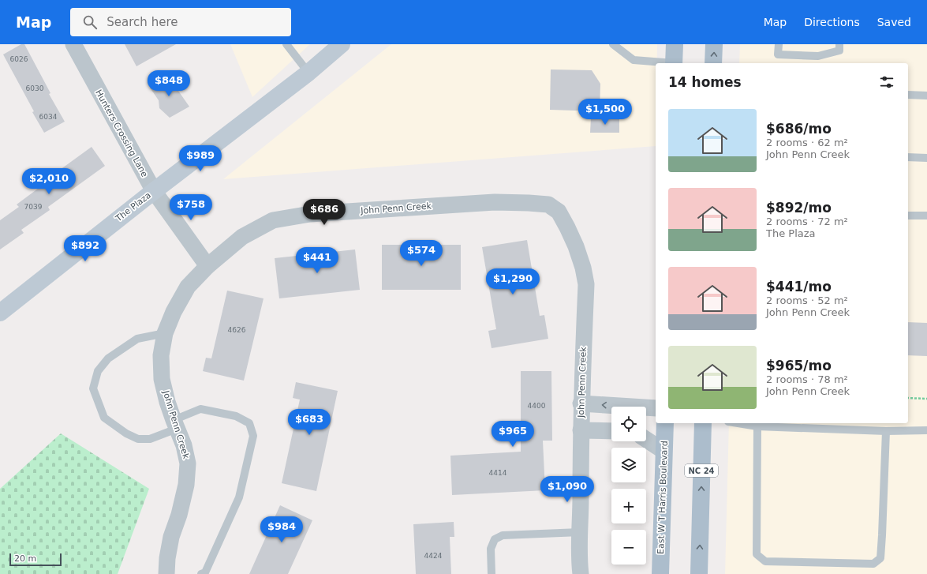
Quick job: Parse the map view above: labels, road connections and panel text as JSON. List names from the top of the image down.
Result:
{
  "streets": {
    "main road": ["The Plaza", "NC 24", "East W T Harris Boulevard"],
    "street": ["Hunters Crossing Lane", "John Penn Creek"]
  },
  "crossings": [
    ["Hunters Crossing Lane", "The Plaza"],
    ["Hunters Crossing Lane", "John Penn Creek"]
  ],
  "house_numbers": [
    "6026",
    "6030",
    "6034",
    "7039",
    "4626",
    "4400",
    "4414",
    "4424"
  ],
  "scale_bar": "20 m",
  "page": {
    "header": "Map",
    "search": "Search here",
    "nav": ["Map", "Directions", "Saved"],
    "heading": "14 homes",
    "price": [
      "$848",
      "$1,500",
      "$989",
      "$2,010",
      "$758",
      "$686",
      "$892",
      "$574",
      "$441",
      "$1,290",
      "$683",
      "$965",
      "$1,090",
      "$984"
    ],
    "list": [
      {
        "name": "$686/mo",
        "note": "2 rooms · 62 m² · John Penn Creek"
      },
      {
        "name": "$892/mo",
        "note": "2 rooms · 72 m² · The Plaza"
      },
      {
        "name": "$441/mo",
        "note": "2 rooms · 52 m² · John Penn Creek"
      },
      {
        "name": "$965/mo",
        "note": "2 rooms · 78 m² · John Penn Creek"
      }
    ],
    "map_buttons": ["+", "−"],
    "scale": "20 m"
  }
}
